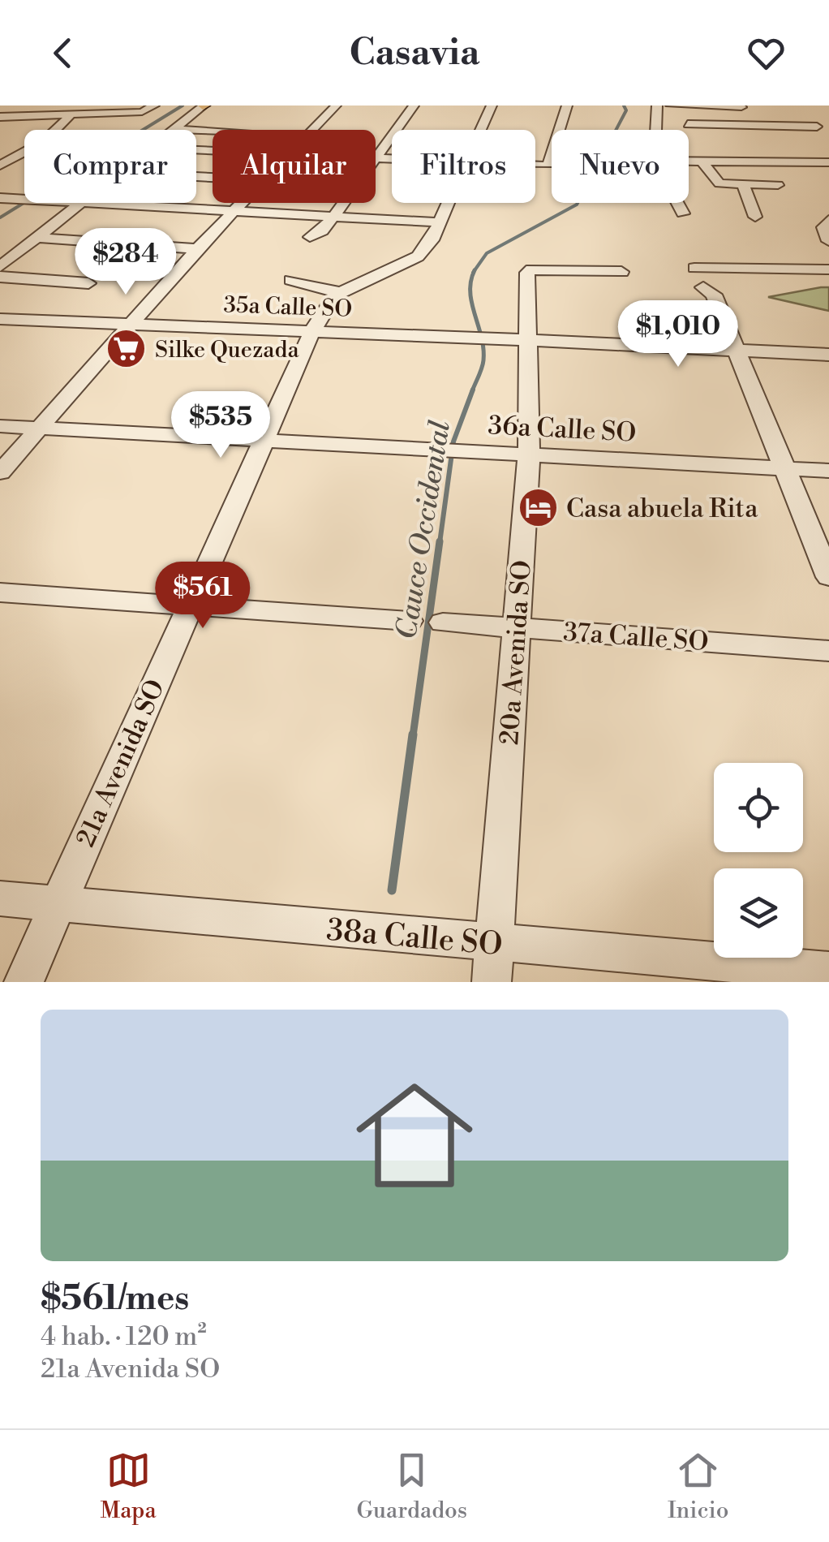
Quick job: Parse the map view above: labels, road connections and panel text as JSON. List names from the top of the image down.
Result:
{
  "streets": {
    "street": [
      "35a Calle SO",
      "36a Calle SO",
      "37a Calle SO",
      "20a Avenida SO",
      "21a Avenida SO",
      "38a Calle SO"
    ]
  },
  "crossings": [
    ["35a Calle SO", "20a Avenida SO"],
    ["35a Calle SO", "21a Avenida SO"],
    ["36a Calle SO", "20a Avenida SO"],
    ["36a Calle SO", "21a Avenida SO"],
    ["37a Calle SO", "20a Avenida SO"],
    ["20a Avenida SO", "38a Calle SO"],
    ["21a Avenida SO", "38a Calle SO"]
  ],
  "water": ["Cauce Occidental"],
  "places": {
    "supermarket": ["Silke Quezada"],
    "hotel": ["Casa abuela Rita"]
  },
  "page": {
    "header": "Casavia",
    "chip": [
      "Comprar",
      "Alquilar",
      "Filtros",
      "Nuevo"
    ],
    "price": [
      "$284",
      "$1,010",
      "$535",
      "$561"
    ],
    "list": [
      {
        "name": "$561/mes",
        "note": "4 hab. · 120 m² · 21a Avenida SO"
      }
    ],
    "tabs": ["Mapa", "Guardados", "Inicio"]
  }
}
